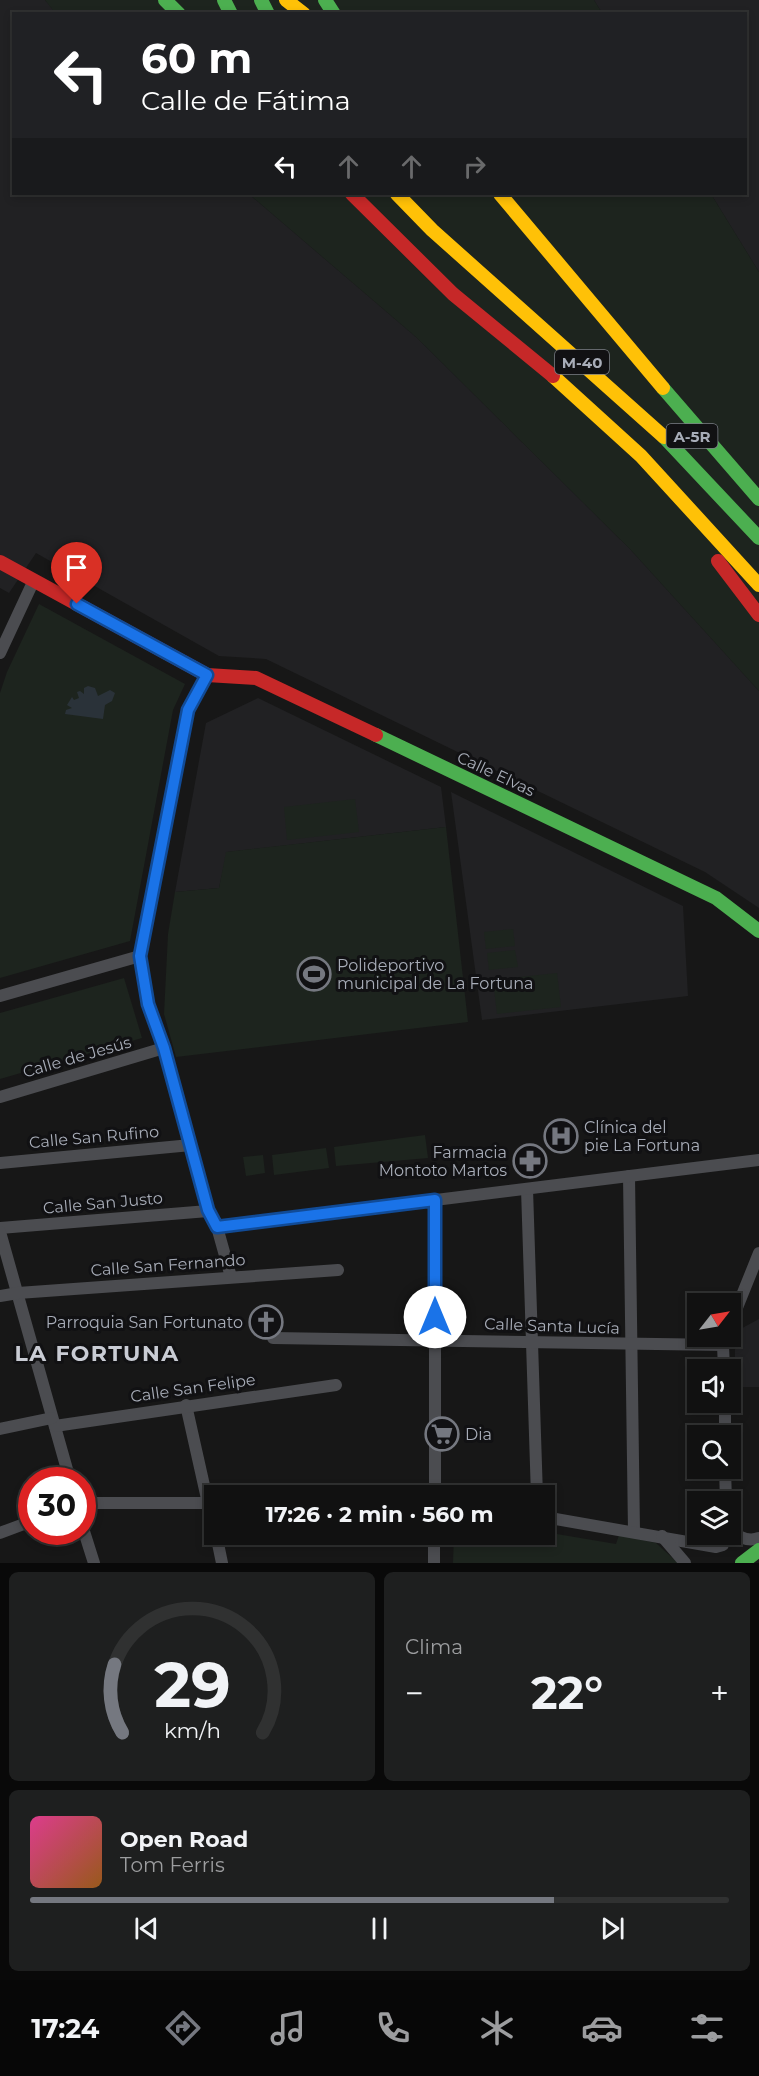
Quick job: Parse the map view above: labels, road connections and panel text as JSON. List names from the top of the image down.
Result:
{
  "streets": {
    "main road": ["M-40", "A-5R", "Calle Elvas"],
    "street": [
      "Calle de Jesús",
      "Calle San Rufino",
      "Calle San Justo",
      "Calle San Fernando",
      "Calle Santa Lucía",
      "Calle San Felipe"
    ]
  },
  "districts": ["LA FORTUNA"],
  "places": {
    "sports": ["Polideportivo municipal de La Fortuna"],
    "hospital": ["Clínica del pie La Fortuna"],
    "pharmacy": ["Farmacia Montoto Martos"],
    "church": ["Parroquia San Fortunato"],
    "supermarket": ["Dia"]
  },
  "north": "top right",
  "page": {
    "turn": ["60 m", "Calle de Fátima"],
    "limit": "30",
    "trip": "17:26 · 2 min · 560 m",
    "tile": "Clima",
    "heat": ["−", "22°", "+"],
    "song": ["Open Road", "Tom Ferris"],
    "tabs": "17:24",
    "gauge": ["29", "km/h"]
  }
}
